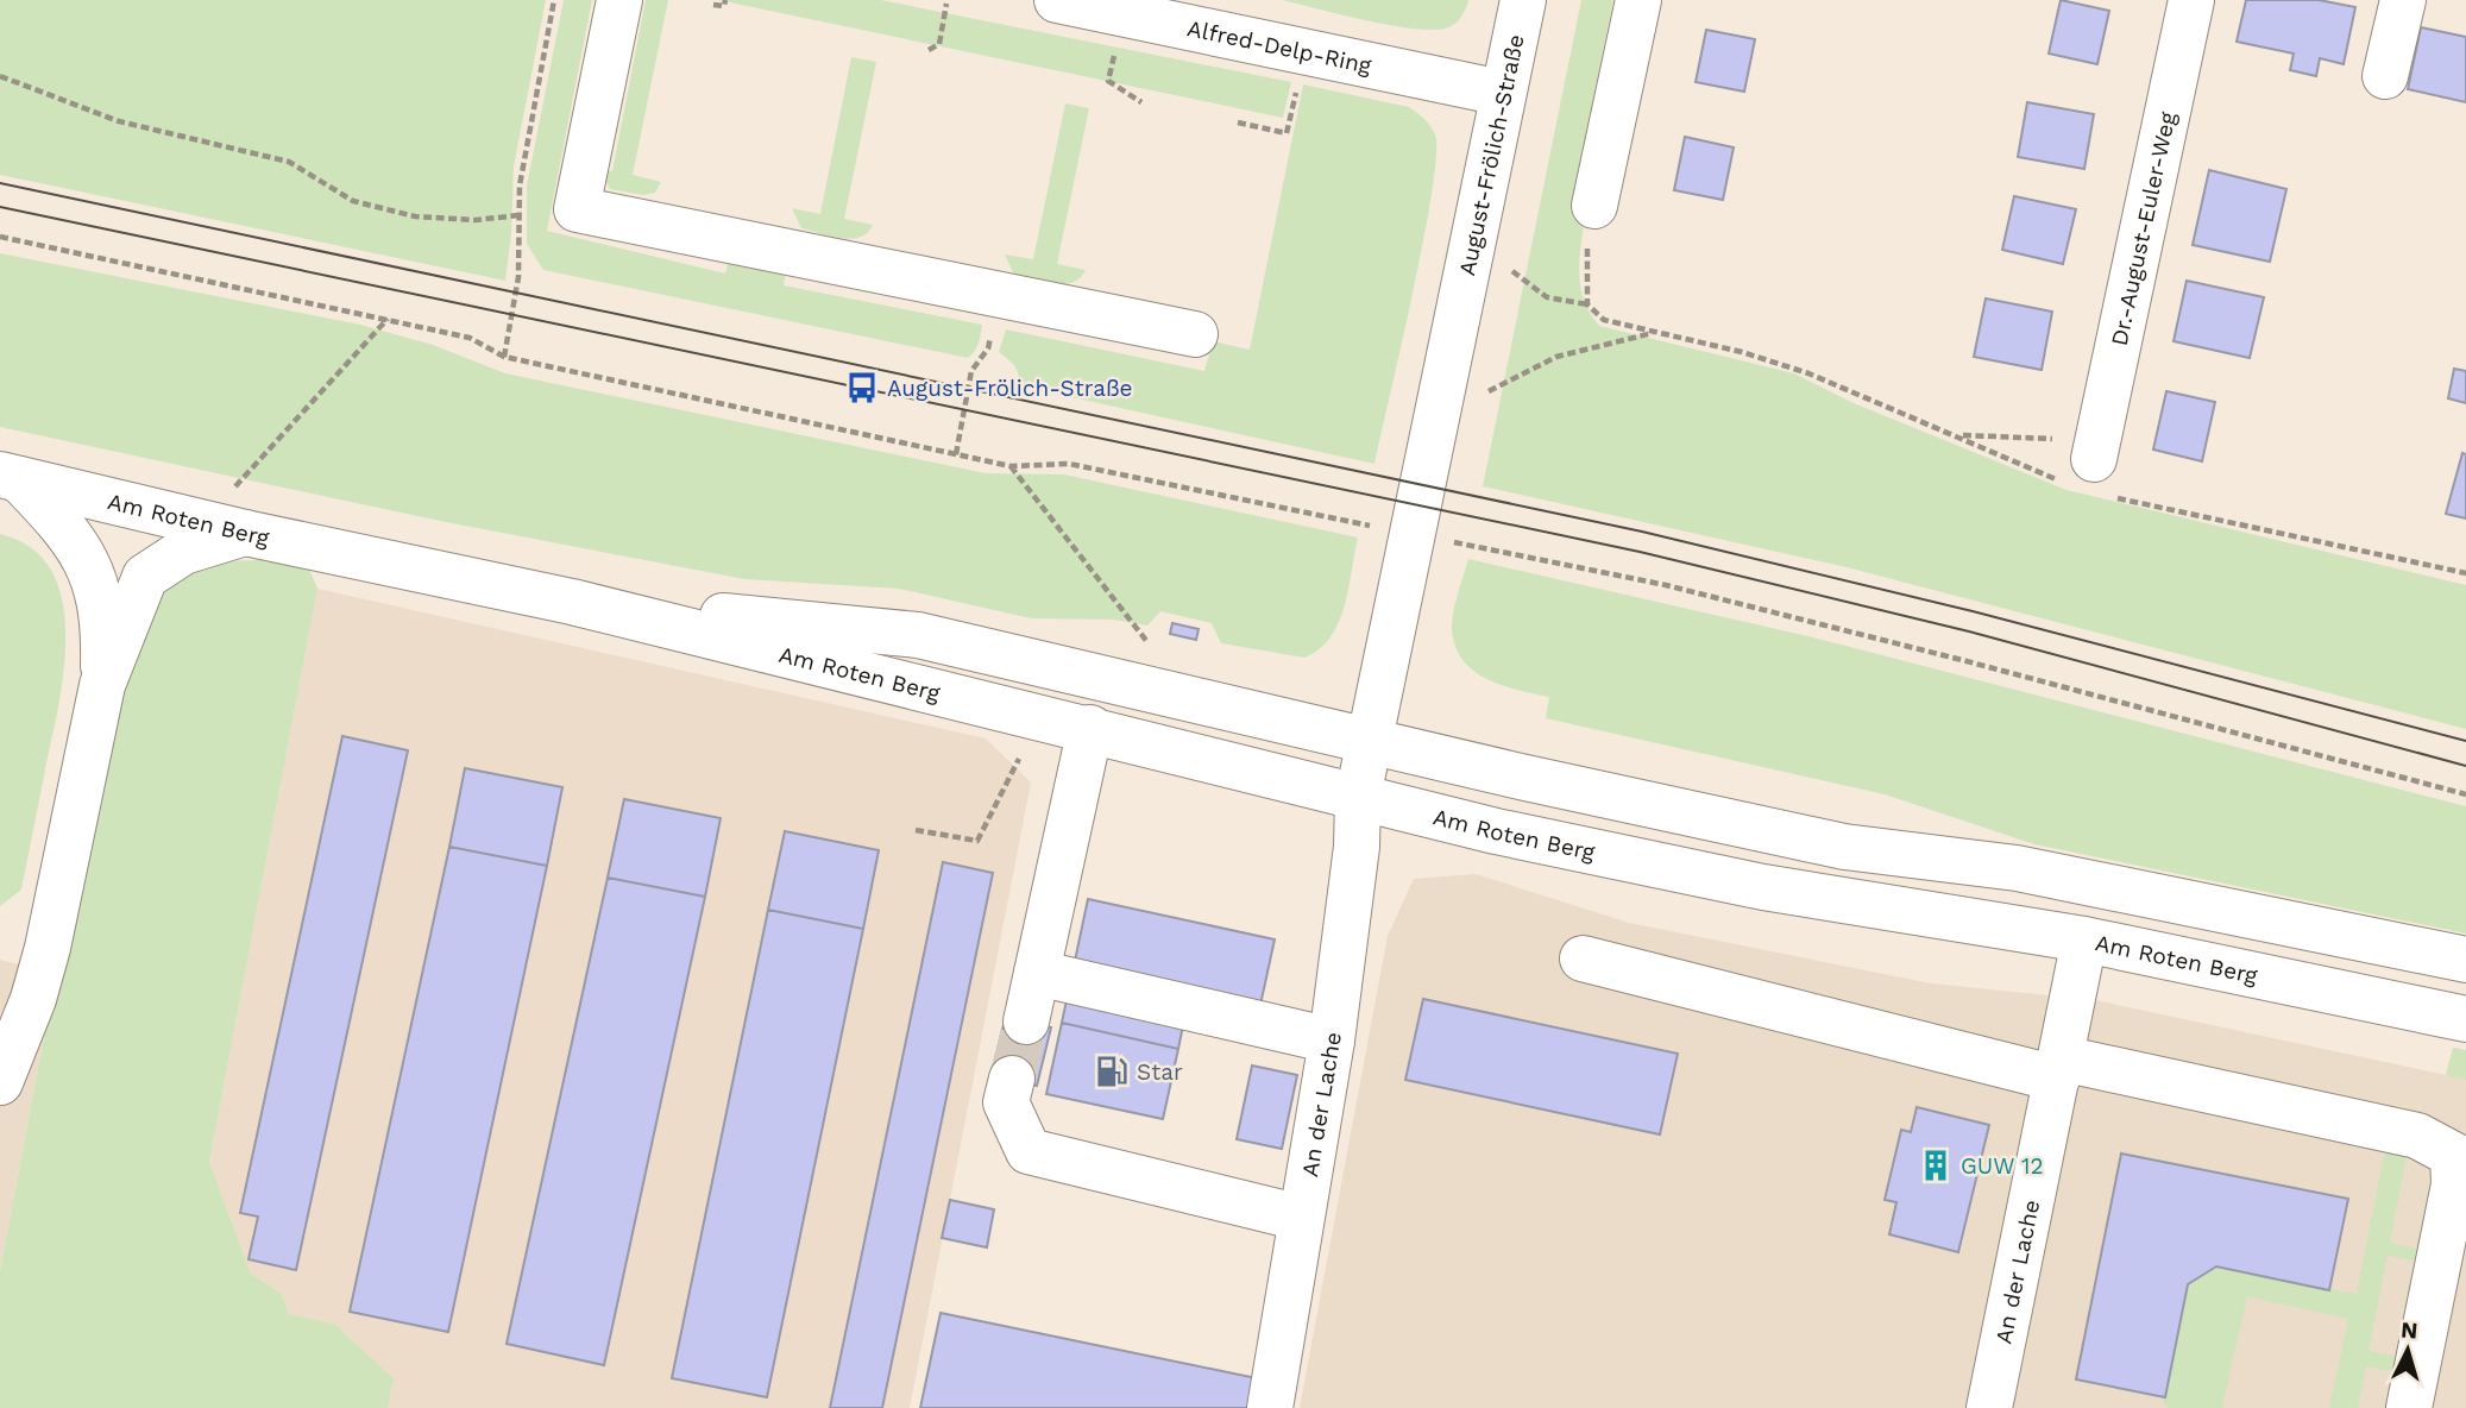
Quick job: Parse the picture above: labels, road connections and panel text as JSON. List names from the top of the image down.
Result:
{
  "streets": {
    "main road": [
      "Alfred-Delp-Ring",
      "August-Frölich-Straße",
      "Dr.-August-Euler-Weg",
      "Am Roten Berg",
      "An der Lache"
    ]
  },
  "crossings": [
    ["Alfred-Delp-Ring", "August-Frölich-Straße"],
    ["August-Frölich-Straße", "Am Roten Berg"],
    ["August-Frölich-Straße", "An der Lache"],
    ["Am Roten Berg", "An der Lache"]
  ],
  "places": {
    "bus stop": ["August-Frölich-Straße"],
    "fuel station": ["Star"],
    "building": ["GUW 12"]
  },
  "north": "top"
}
